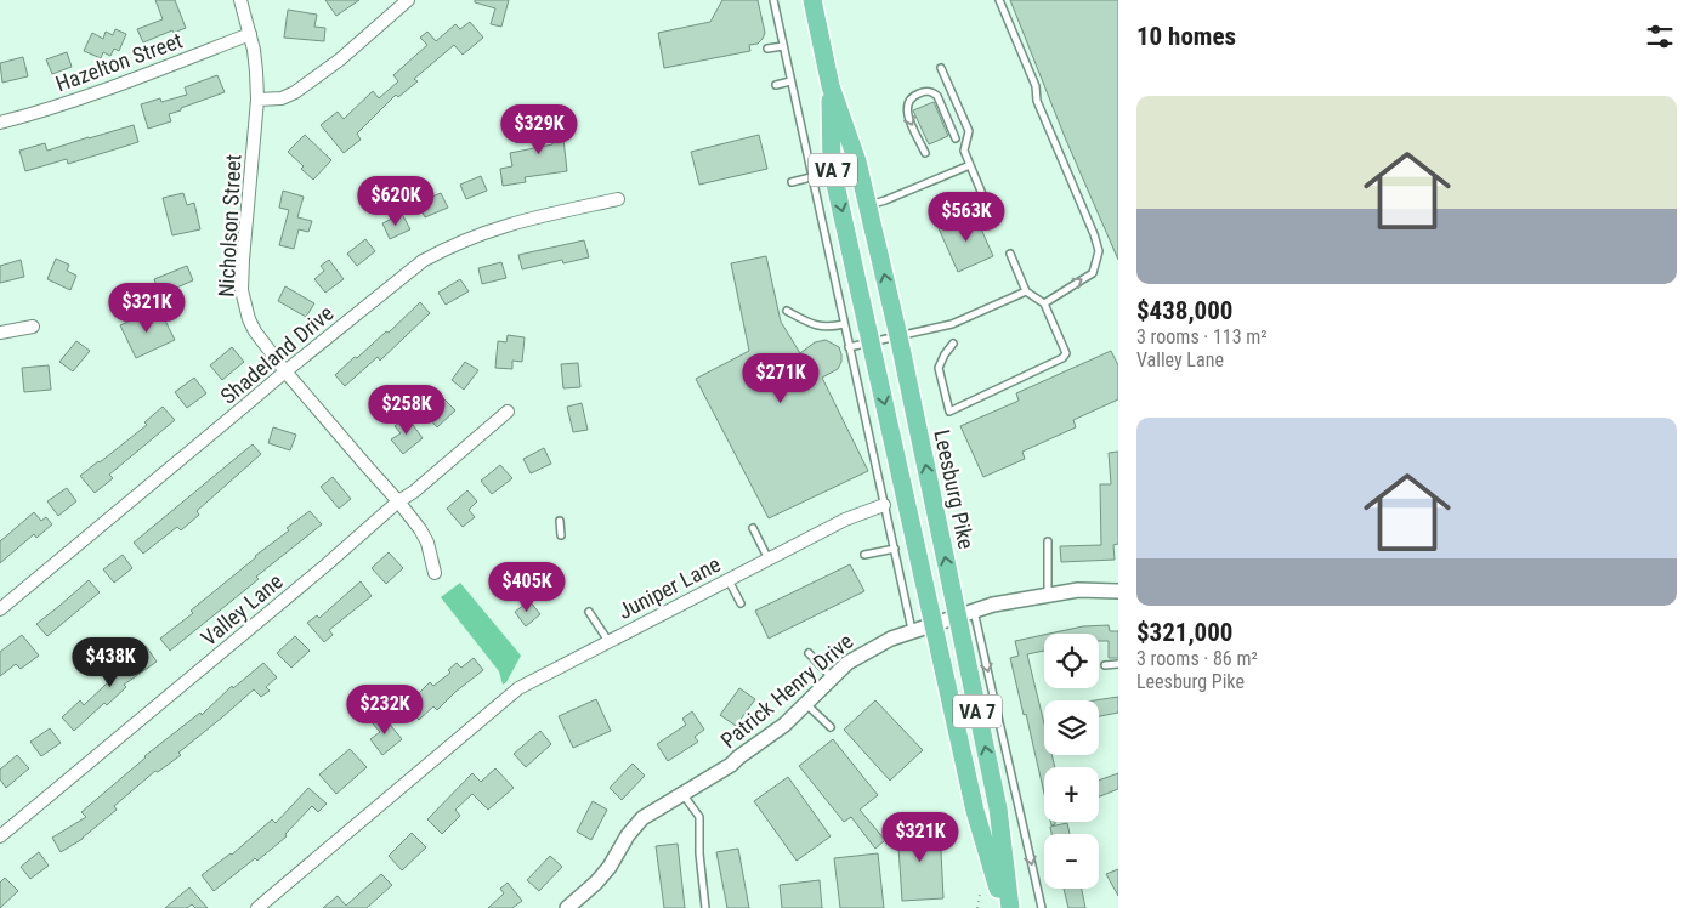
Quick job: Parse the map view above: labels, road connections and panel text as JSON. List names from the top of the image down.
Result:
{
  "streets": {
    "main road": ["VA 7", "Leesburg Pike"],
    "street": [
      "Hazelton Street",
      "Nicholson Street",
      "Shadeland Drive",
      "Juniper Lane",
      "Valley Lane",
      "Patrick Henry Drive"
    ]
  },
  "crossings": [
    ["Hazelton Street", "Nicholson Street"],
    ["Nicholson Street", "Shadeland Drive"],
    ["Nicholson Street", "Valley Lane"],
    ["Leesburg Pike", "Patrick Henry Drive"]
  ],
  "page": {
    "heading": "10 homes",
    "list": [
      {
        "name": "$438,000",
        "note": "3 rooms · 113 m² · Valley Lane"
      },
      {
        "name": "$321,000",
        "note": "3 rooms · 86 m² · Leesburg Pike"
      }
    ],
    "price": [
      "$329K",
      "$620K",
      "$563K",
      "$321K",
      "$271K",
      "$258K",
      "$405K",
      "$438K",
      "$232K",
      "$321K"
    ],
    "map_buttons": ["+", "−"]
  }
}
